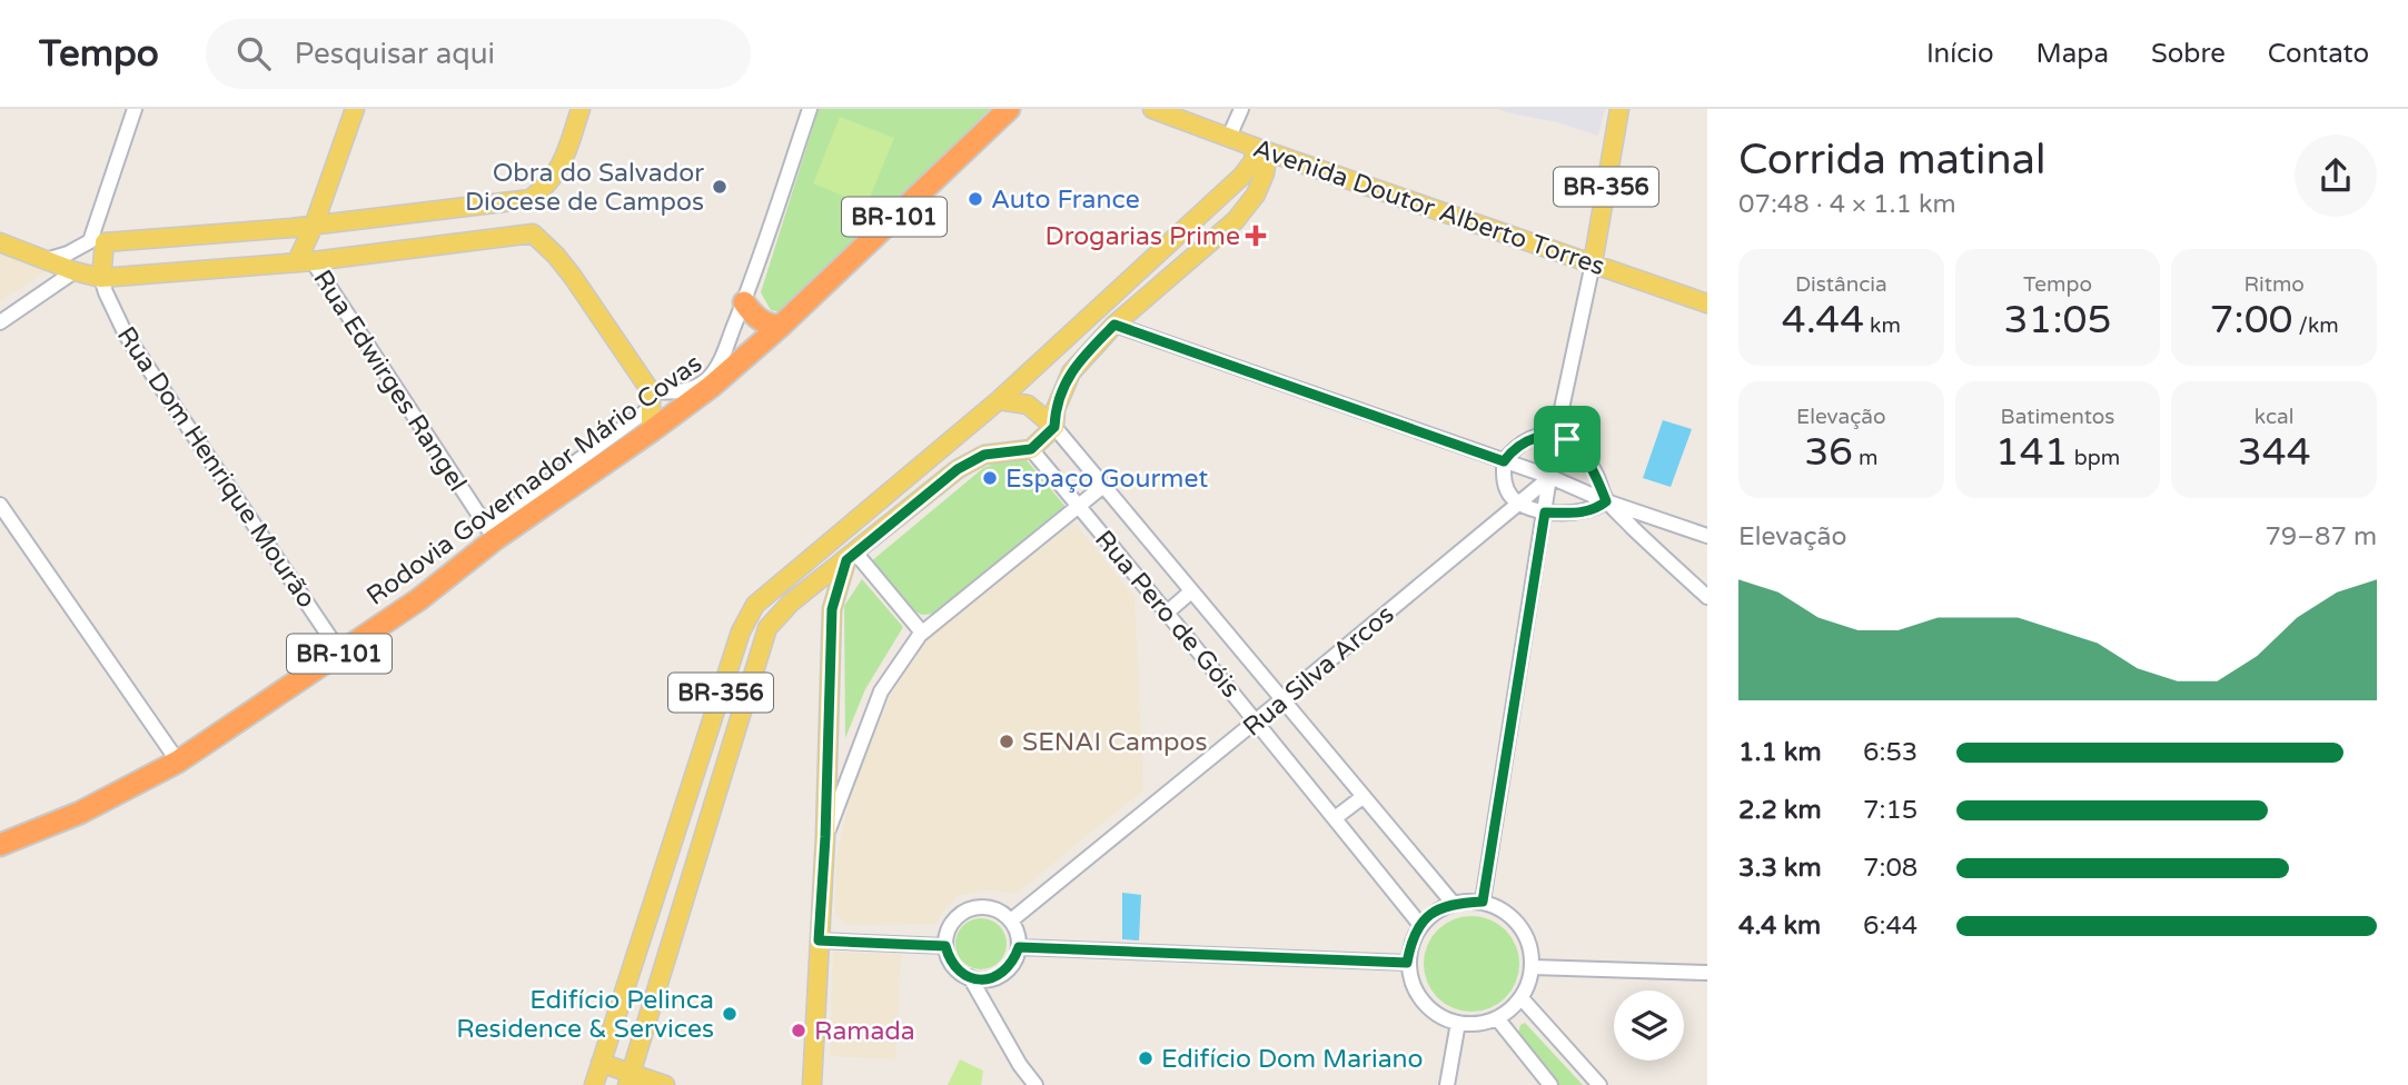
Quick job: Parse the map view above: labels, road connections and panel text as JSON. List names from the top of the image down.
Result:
{
  "streets": {
    "highway": ["BR-101", "Rodovia Governador Mário Covas"],
    "main road": ["BR-356", "Avenida Doutor Alberto Torres"],
    "street": [
      "Rua Edwirges Rangel",
      "Rua Dom Henrique Mourão",
      "Rua Pero de Góis",
      "Rua Silva Arcos"
    ]
  },
  "crossings": [
    ["BR-356", "Avenida Doutor Alberto Torres"],
    ["Rua Edwirges Rangel", "Rodovia Governador Mário Covas"],
    ["Rua Dom Henrique Mourão", "Rodovia Governador Mário Covas"],
    ["Rua Pero de Góis", "Rua Silva Arcos"]
  ],
  "places": {
    "other": [
      "Obra do Salvador Diocese de Campos",
      "Auto France",
      "Espaço Gourmet",
      "SENAI Campos",
      "Edifício Pelinca Residence & Services",
      "Ramada",
      "Edifício Dom Mariano"
    ],
    "health": ["Drogarias Prime"]
  },
  "page": {
    "header": "Tempo",
    "search": "Pesquisar aqui",
    "nav": [
      "Início",
      "Mapa",
      "Sobre",
      "Contato"
    ],
    "heading": ["Corrida matinal", "07:48 · 4 × 1.1 km"],
    "stats": [
      ["Distância", "4.44 km"],
      ["Tempo", "31:05"],
      ["Ritmo", "7:00 /km"],
      ["Elevação", "36 m"],
      ["Batimentos", "141 bpm"],
      ["kcal", "344"]
    ],
    "chart": ["Elevação", "79–87 m"],
    "list": [
      {
        "name": "1.1 km",
        "note": "6:53"
      },
      {
        "name": "2.2 km",
        "note": "7:15"
      },
      {
        "name": "3.3 km",
        "note": "7:08"
      },
      {
        "name": "4.4 km",
        "note": "6:44"
      }
    ]
  }
}
